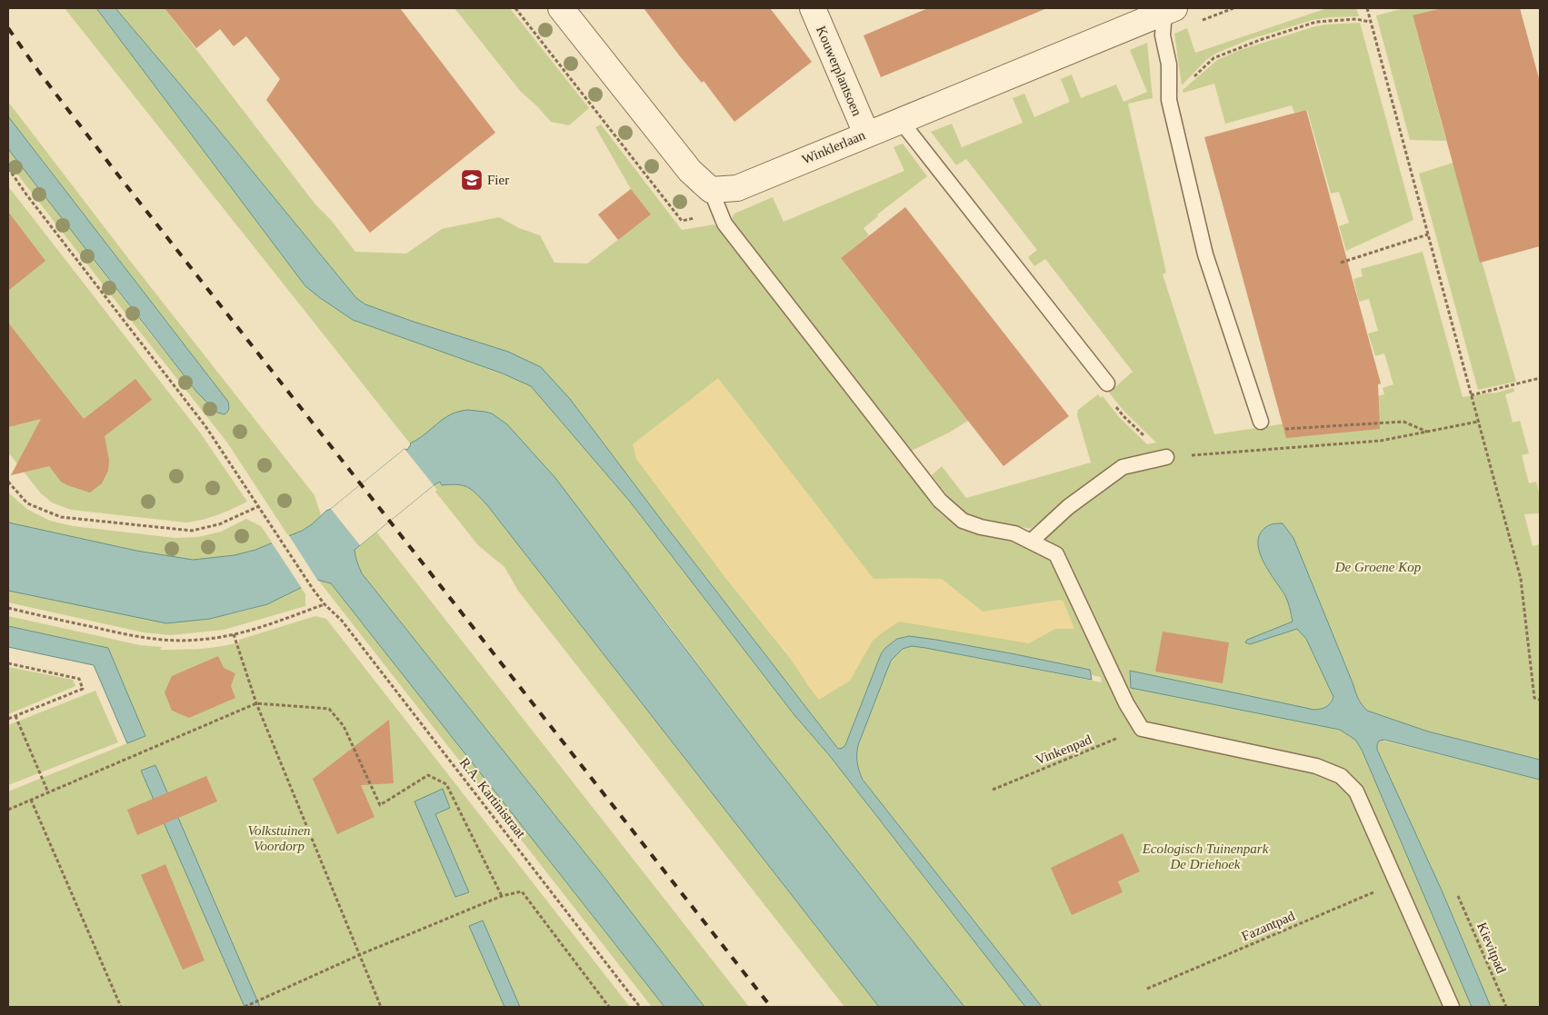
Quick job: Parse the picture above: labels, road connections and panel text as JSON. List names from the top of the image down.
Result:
{
  "streets": {
    "street": ["Kouwerplantsoen", "Winklerlaan"],
    "path": [
      "Vinkenpad",
      "R.A. Kartinistraat",
      "Fazantpad",
      "Kievitpad"
    ]
  },
  "crossings": [
    ["Kouwerplantsoen", "Winklerlaan"]
  ],
  "parks": ["De Groene Kop", "Volkstuinen Voordorp", "Ecologisch Tuinenpark De Driehoek"],
  "places": {
    "school or university": ["Fier"]
  }
}
